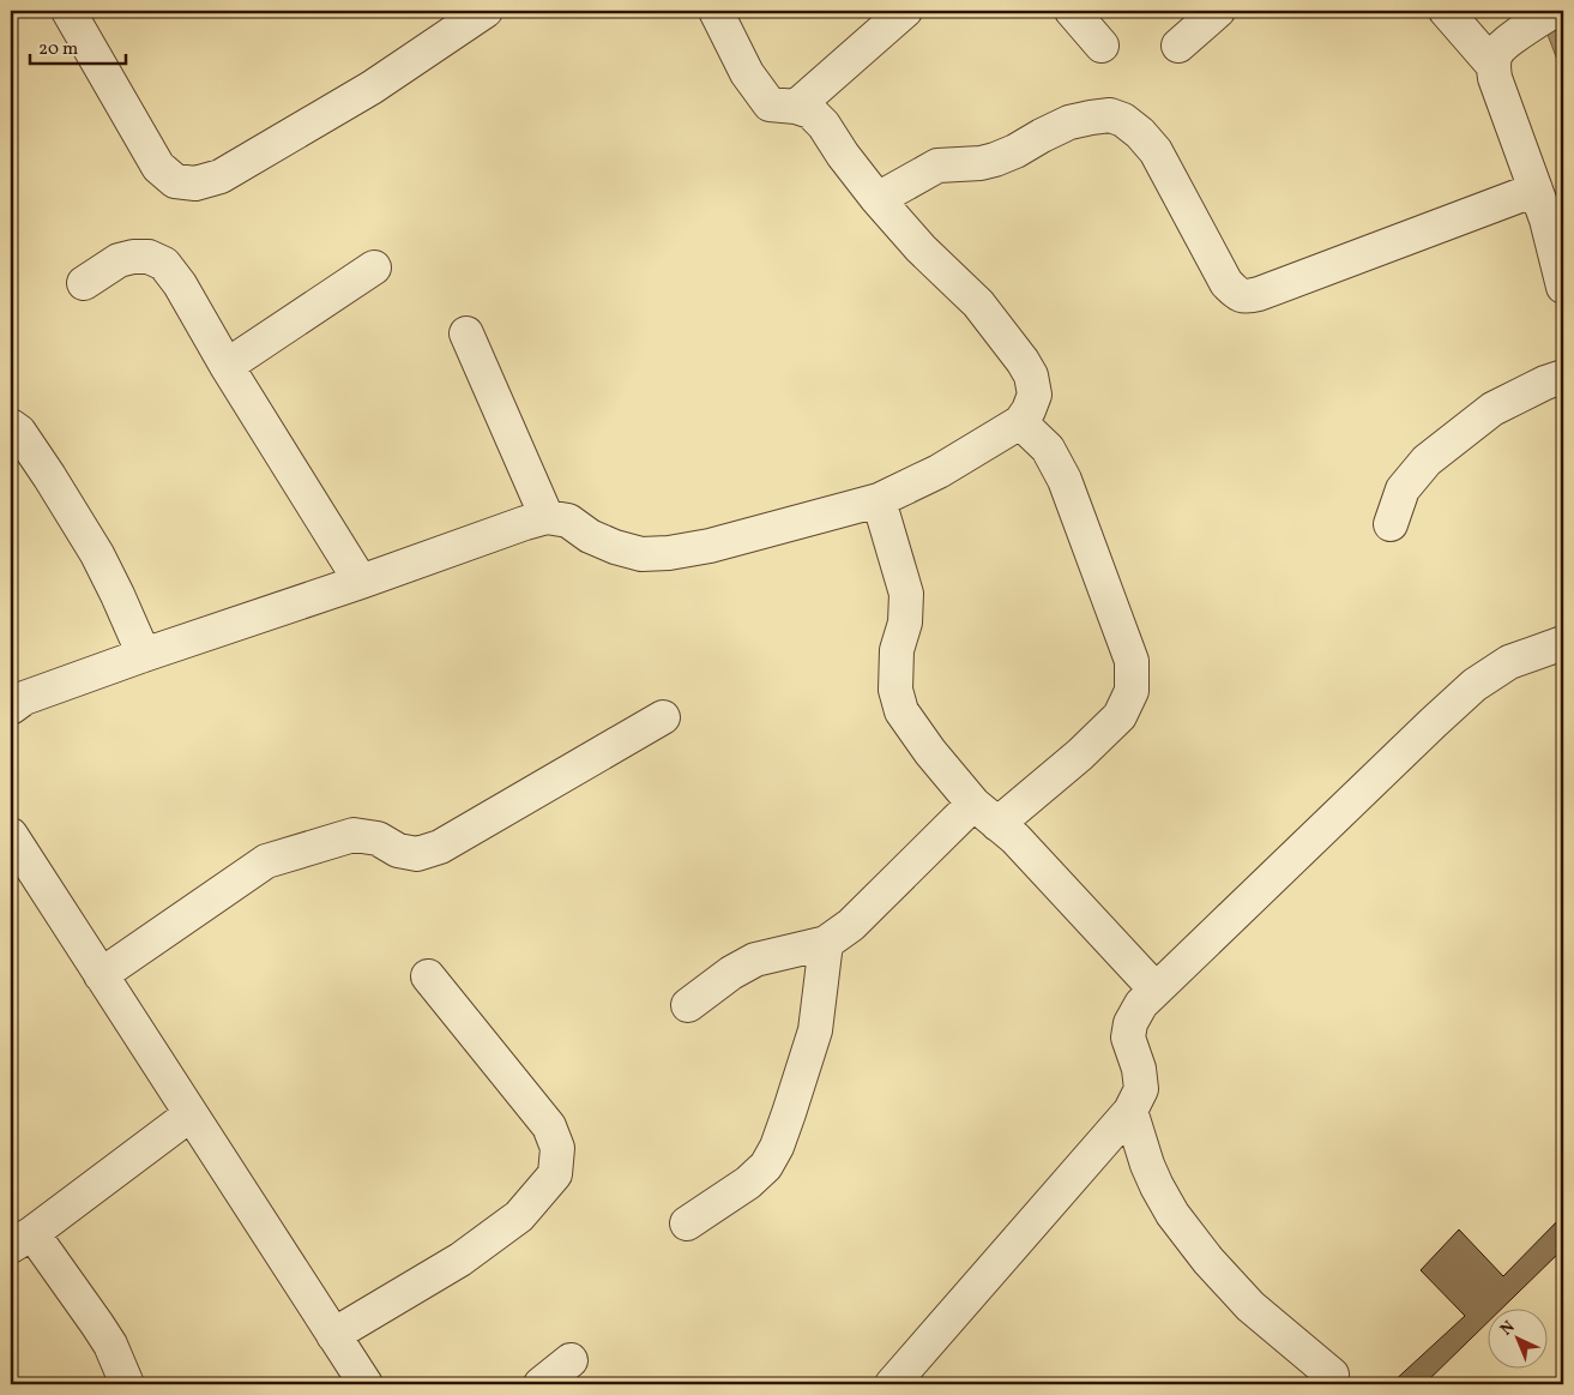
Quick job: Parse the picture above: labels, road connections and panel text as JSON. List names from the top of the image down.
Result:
{
  "scale_bar": "20 m",
  "north": "top left"
}
